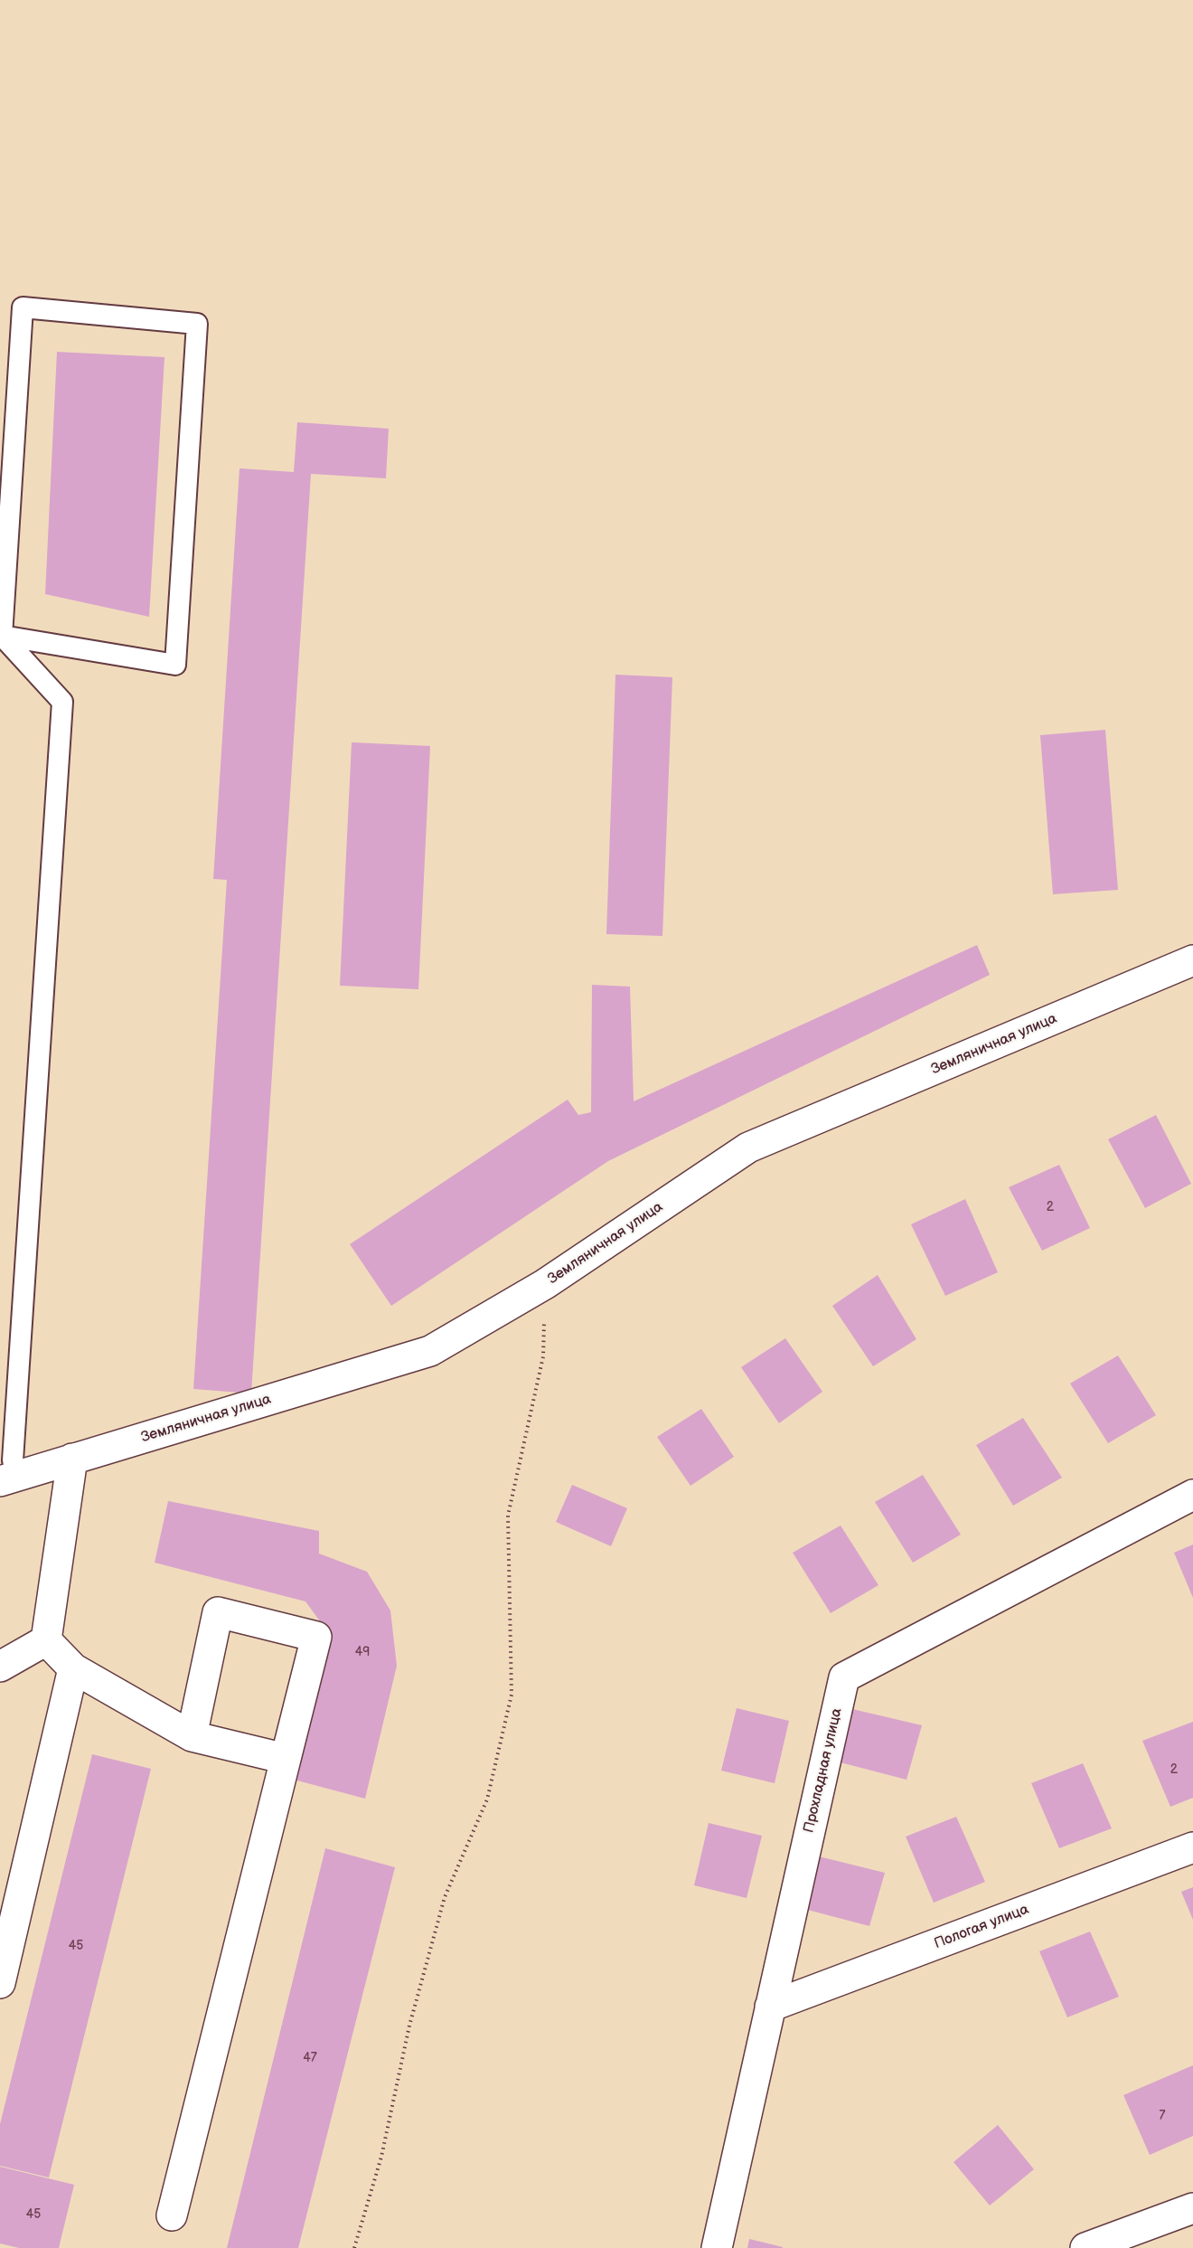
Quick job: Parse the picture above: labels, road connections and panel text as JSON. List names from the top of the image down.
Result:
{
  "streets": {
    "street": ["Земляничная улица", "Прохладная улица", "Пологая улица"]
  },
  "crossings": [
    ["Прохладная улица", "Пологая улица"]
  ],
  "house_numbers": [
    "2",
    "49",
    "2",
    "45",
    "47",
    "7",
    "45"
  ]
}
